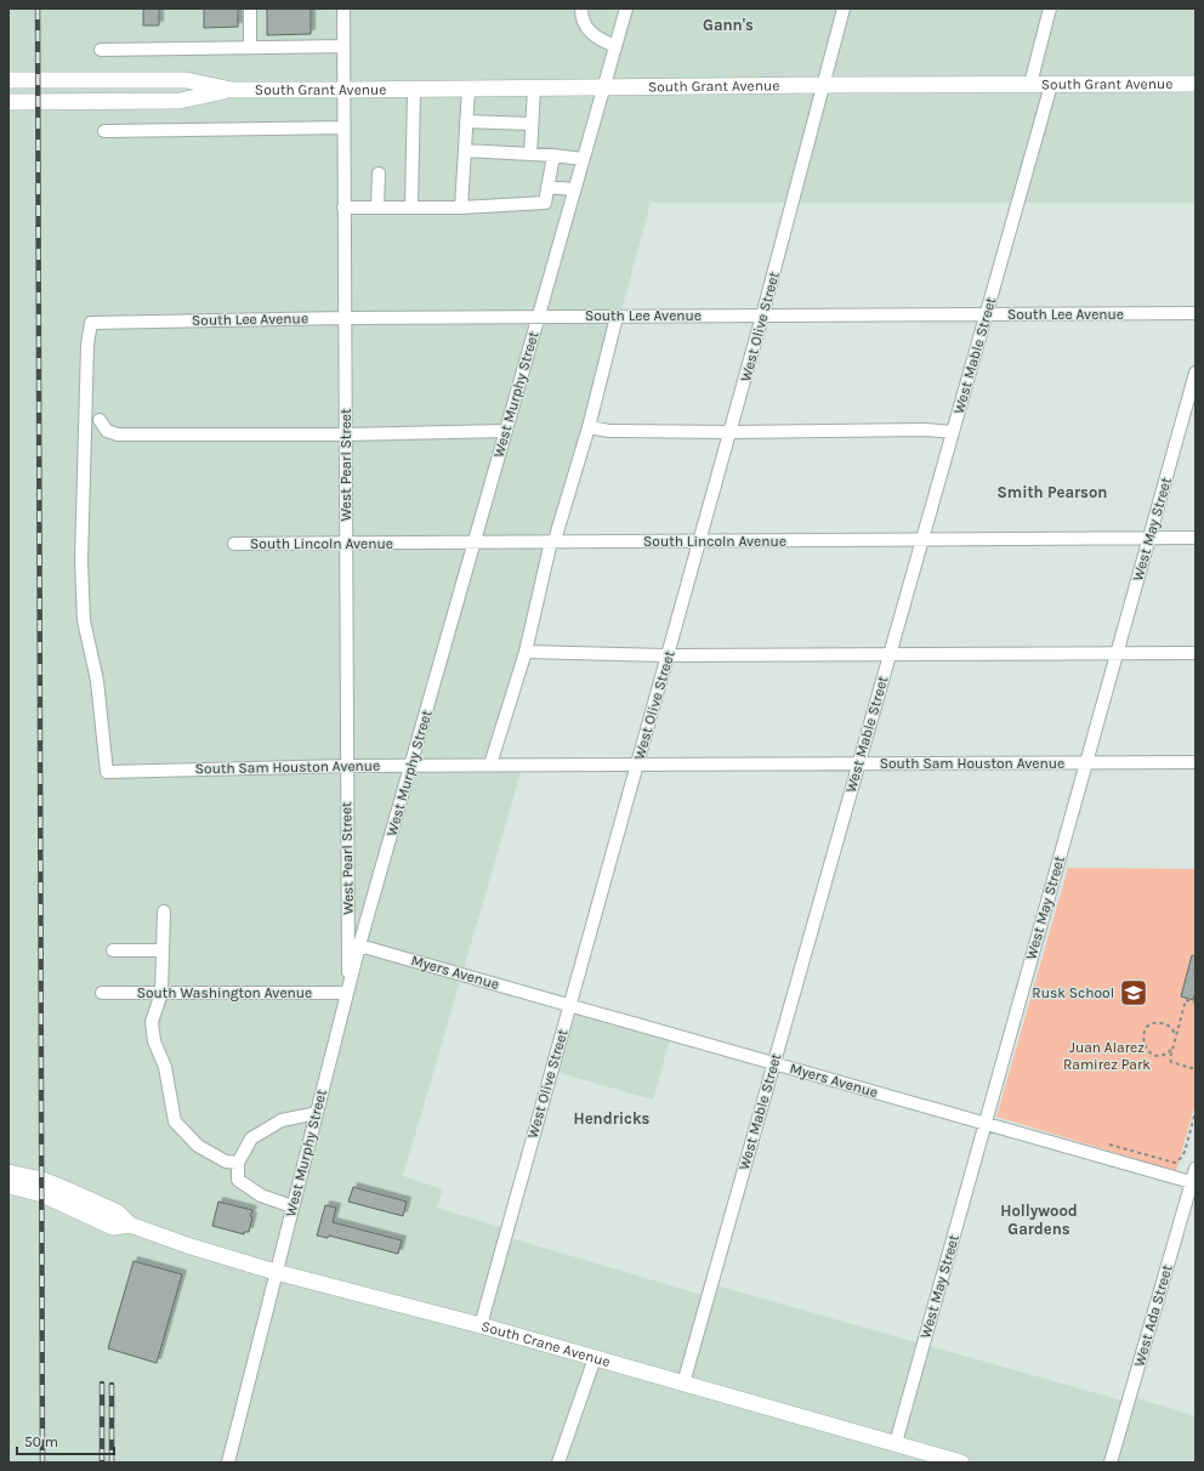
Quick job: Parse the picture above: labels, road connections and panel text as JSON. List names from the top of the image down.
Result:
{
  "streets": {
    "main road": ["South Grant Avenue", "South Crane Avenue"],
    "street": [
      "South Lee Avenue",
      "West Olive Street",
      "West Mable Street",
      "West Murphy Street",
      "West Pearl Street",
      "West May Street",
      "South Lincoln Avenue",
      "South Sam Houston Avenue",
      "Myers Avenue",
      "South Washington Avenue",
      "West Ada Street"
    ]
  },
  "crossings": [
    ["South Grant Avenue", "West Olive Street"],
    ["South Grant Avenue", "West Mable Street"],
    ["South Grant Avenue", "West Murphy Street"],
    ["South Grant Avenue", "West Pearl Street"],
    ["South Lee Avenue", "West Olive Street"],
    ["South Lee Avenue", "West Mable Street"],
    ["South Lee Avenue", "West Murphy Street"],
    ["South Lee Avenue", "West Pearl Street"],
    ["South Lee Avenue", "South Sam Houston Avenue"],
    ["West Olive Street", "South Lincoln Avenue"],
    ["West Olive Street", "South Sam Houston Avenue"],
    ["West Olive Street", "Myers Avenue"],
    ["West Olive Street", "South Crane Avenue"],
    ["West Mable Street", "South Lincoln Avenue"],
    ["West Mable Street", "South Sam Houston Avenue"],
    ["West Mable Street", "Myers Avenue"],
    ["West Mable Street", "South Crane Avenue"],
    ["West Murphy Street", "West Pearl Street"],
    ["West Murphy Street", "South Lincoln Avenue"],
    ["West Murphy Street", "South Sam Houston Avenue"],
    ["West Murphy Street", "Myers Avenue"],
    ["West Murphy Street", "South Washington Avenue"],
    ["West Murphy Street", "South Crane Avenue"],
    ["West Pearl Street", "South Lincoln Avenue"],
    ["West Pearl Street", "South Sam Houston Avenue"],
    ["West Pearl Street", "South Washington Avenue"],
    ["West May Street", "South Lincoln Avenue"],
    ["West May Street", "South Sam Houston Avenue"],
    ["West May Street", "Myers Avenue"],
    ["West May Street", "South Crane Avenue"],
    ["Myers Avenue", "West Ada Street"]
  ],
  "districts": [
    "Gann's",
    "Smith Pearson",
    "Hendricks",
    "Hollywood Gardens"
  ],
  "parks": ["Juan Alarez Ramirez Park"],
  "places": {
    "school or university": ["Rusk School"]
  },
  "scale_bar": "50 m"
}
